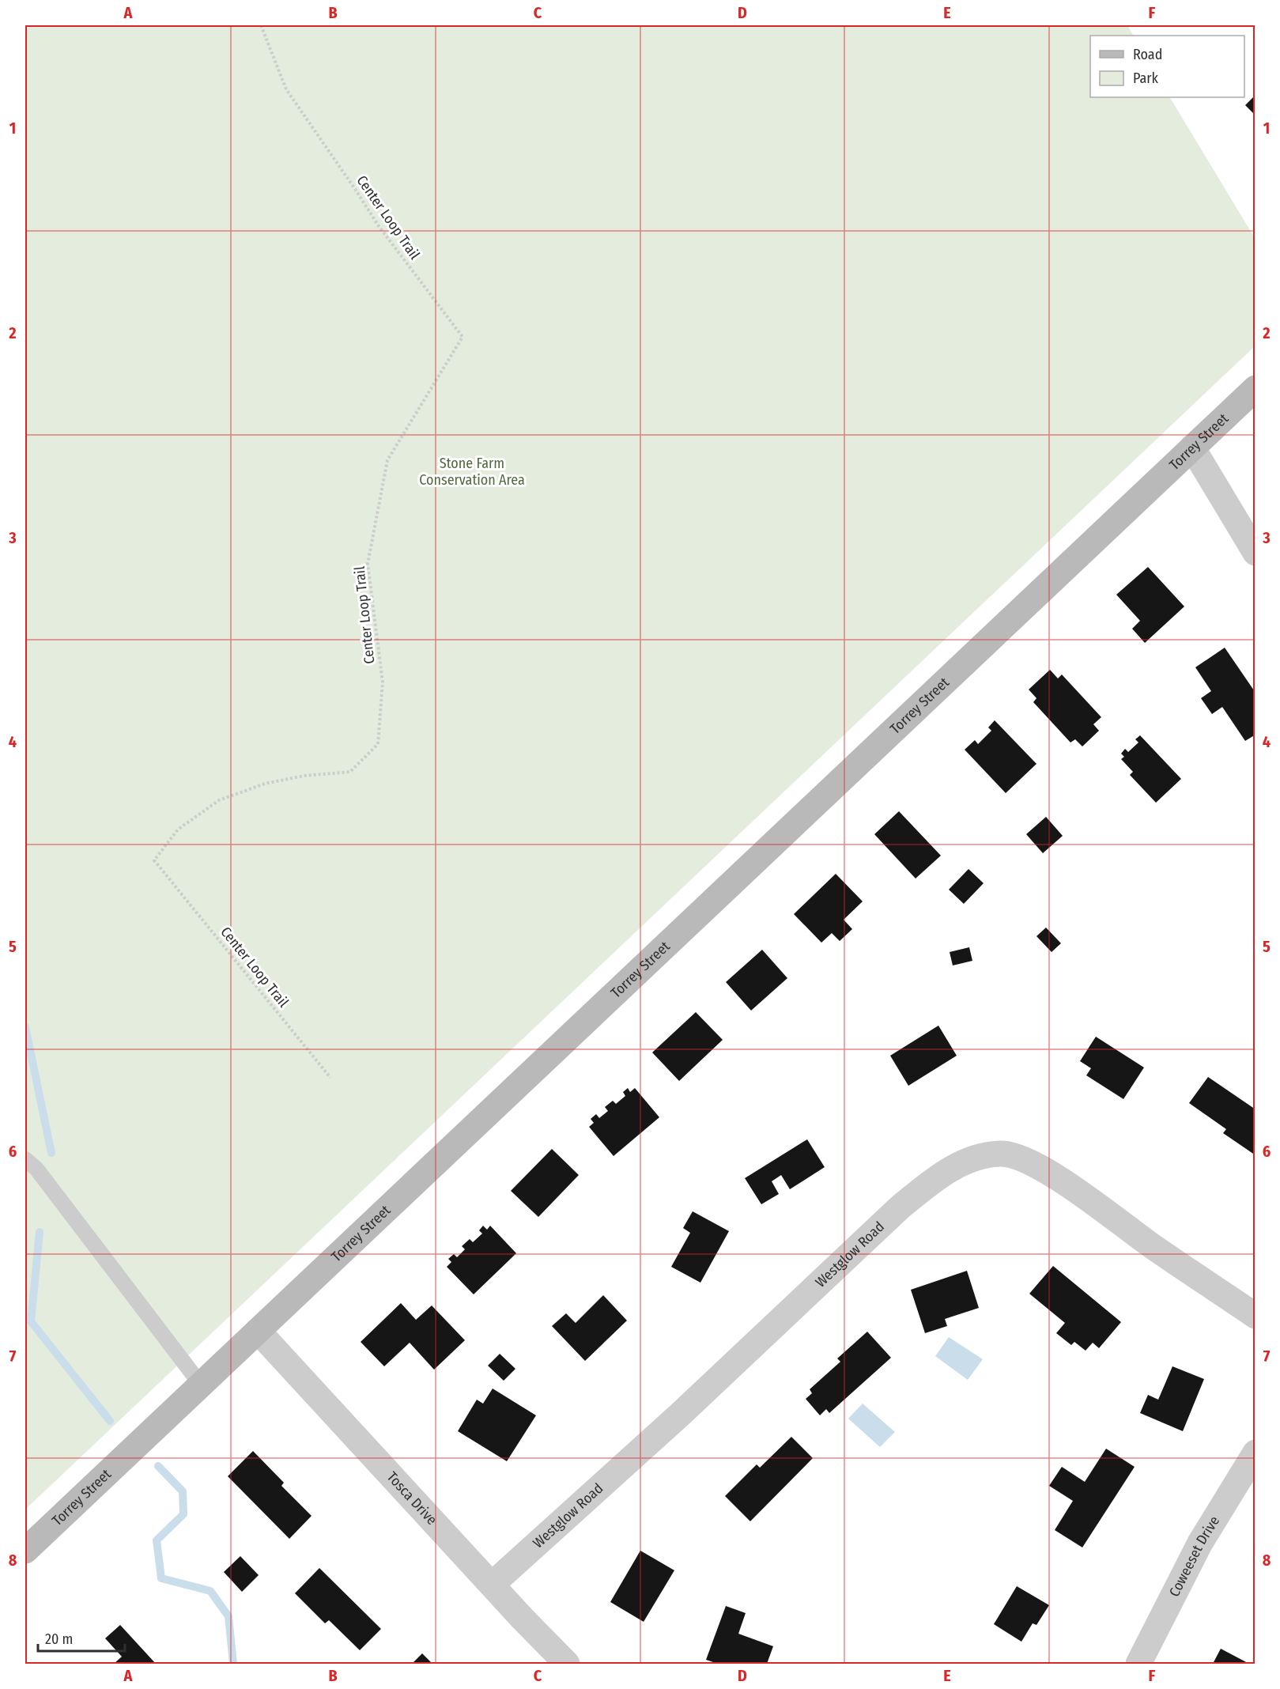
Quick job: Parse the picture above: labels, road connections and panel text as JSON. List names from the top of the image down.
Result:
{
  "streets": {
    "main road": ["Torrey Street"],
    "street": ["Westglow Road", "Tosca Drive", "Coweeset Drive"],
    "path": ["Center Loop Trail"]
  },
  "crossings": [
    ["Torrey Street", "Tosca Drive"],
    ["Westglow Road", "Tosca Drive"]
  ],
  "parks": ["Stone Farm Conservation Area"],
  "legend": ["Road", "Park"],
  "scale_bar": "20 m",
  "grid": {
    "columns": [
      "A",
      "B",
      "C",
      "D",
      "E",
      "F"
    ],
    "rows": [
      "1",
      "2",
      "3",
      "4",
      "5",
      "6",
      "7",
      "8"
    ]
  }
}
